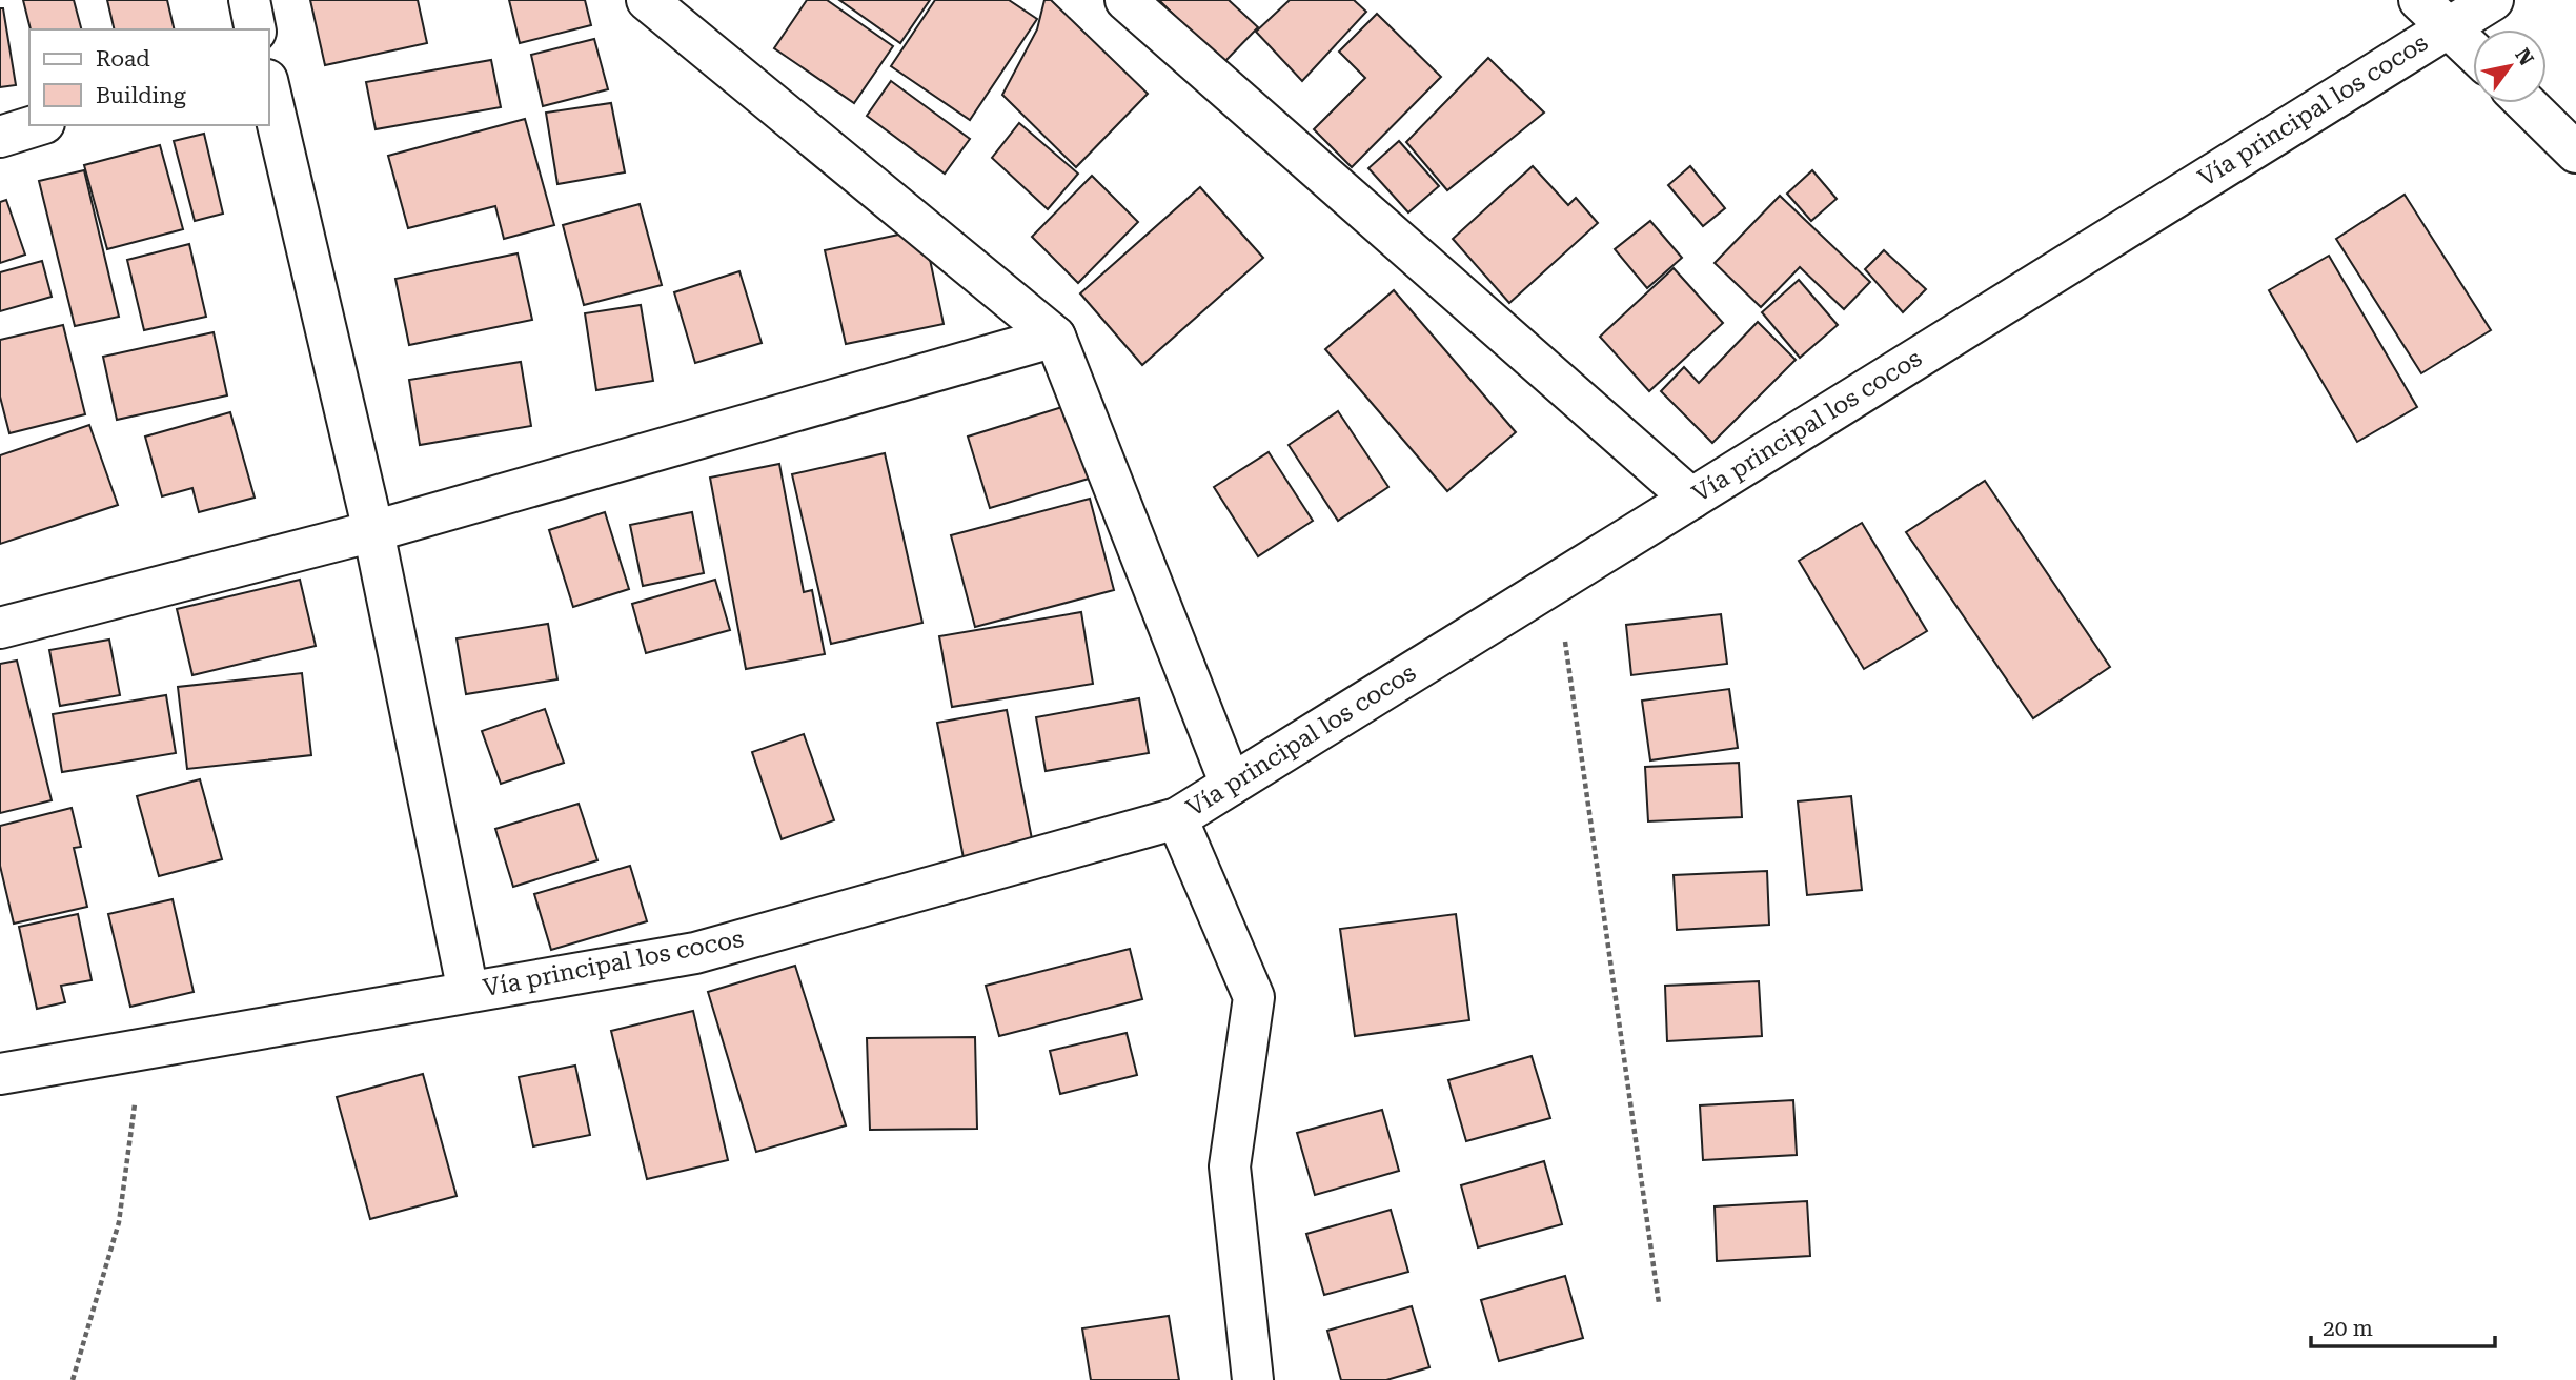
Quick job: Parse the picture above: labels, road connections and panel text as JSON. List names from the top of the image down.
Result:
{
  "streets": {
    "street": ["Vía principal los cocos"]
  },
  "legend": ["Road", "Building"],
  "scale_bar": "20 m",
  "north": "top right"
}
